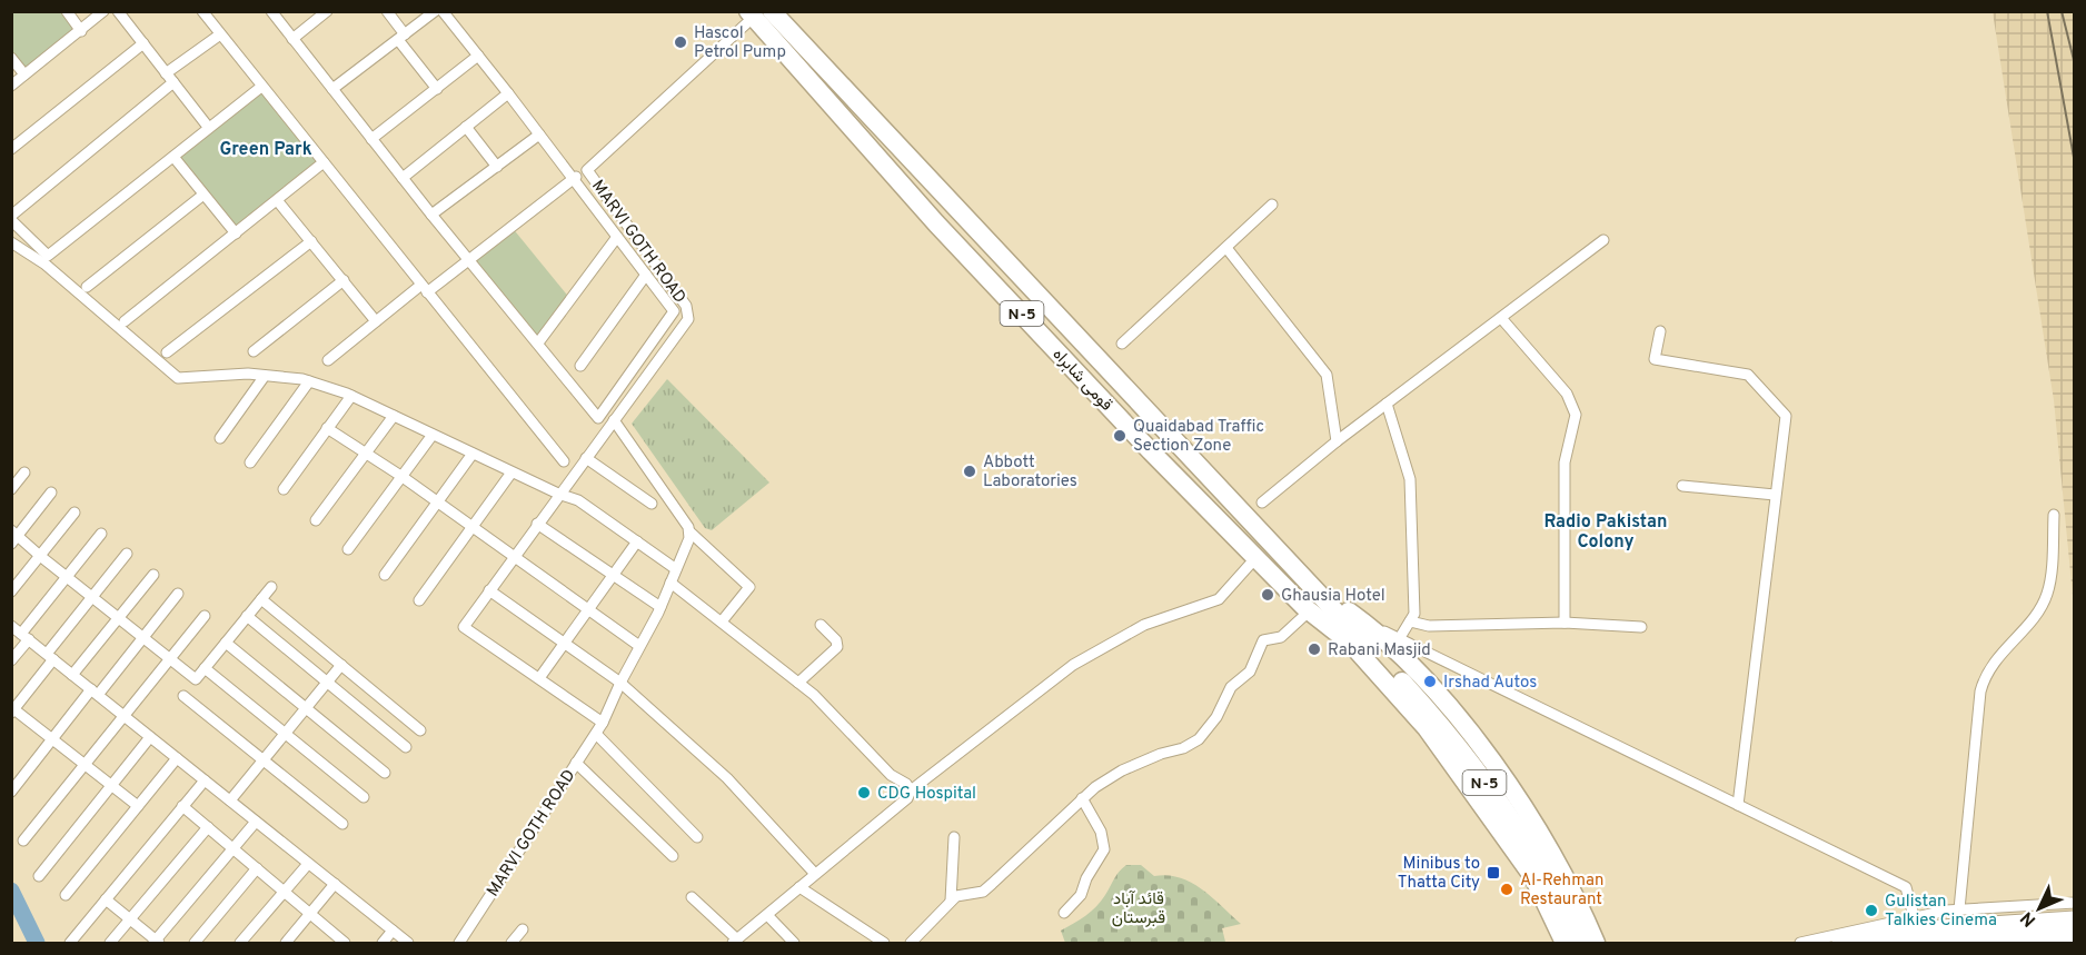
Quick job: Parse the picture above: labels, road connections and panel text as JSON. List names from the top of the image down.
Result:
{
  "streets": {
    "highway": ["N-5", "قومی شاہراہ"],
    "street": ["MARVI GOTH ROAD"]
  },
  "crossings": [
    ["MARVI GOTH ROAD", "قومی شاہراہ"],
    ["N-5", "قومی شاہراہ"]
  ],
  "districts": ["Green Park", "Radio Pakistan Colony"],
  "parks": ["قائد آباد قبرستان"],
  "places": {
    "other": [
      "Hascol Petrol Pump",
      "Quaidabad Traffic Section Zone",
      "Abbott Laboratories",
      "Ghausia Hotel",
      "Rabani Masjid",
      "Irshad Autos",
      "CDG Hospital",
      "Al-Rehman Restaurant",
      "Gulistan Talkies Cinema"
    ],
    "transit": ["Minibus to Thatta City"]
  },
  "north": "bottom left"
}
